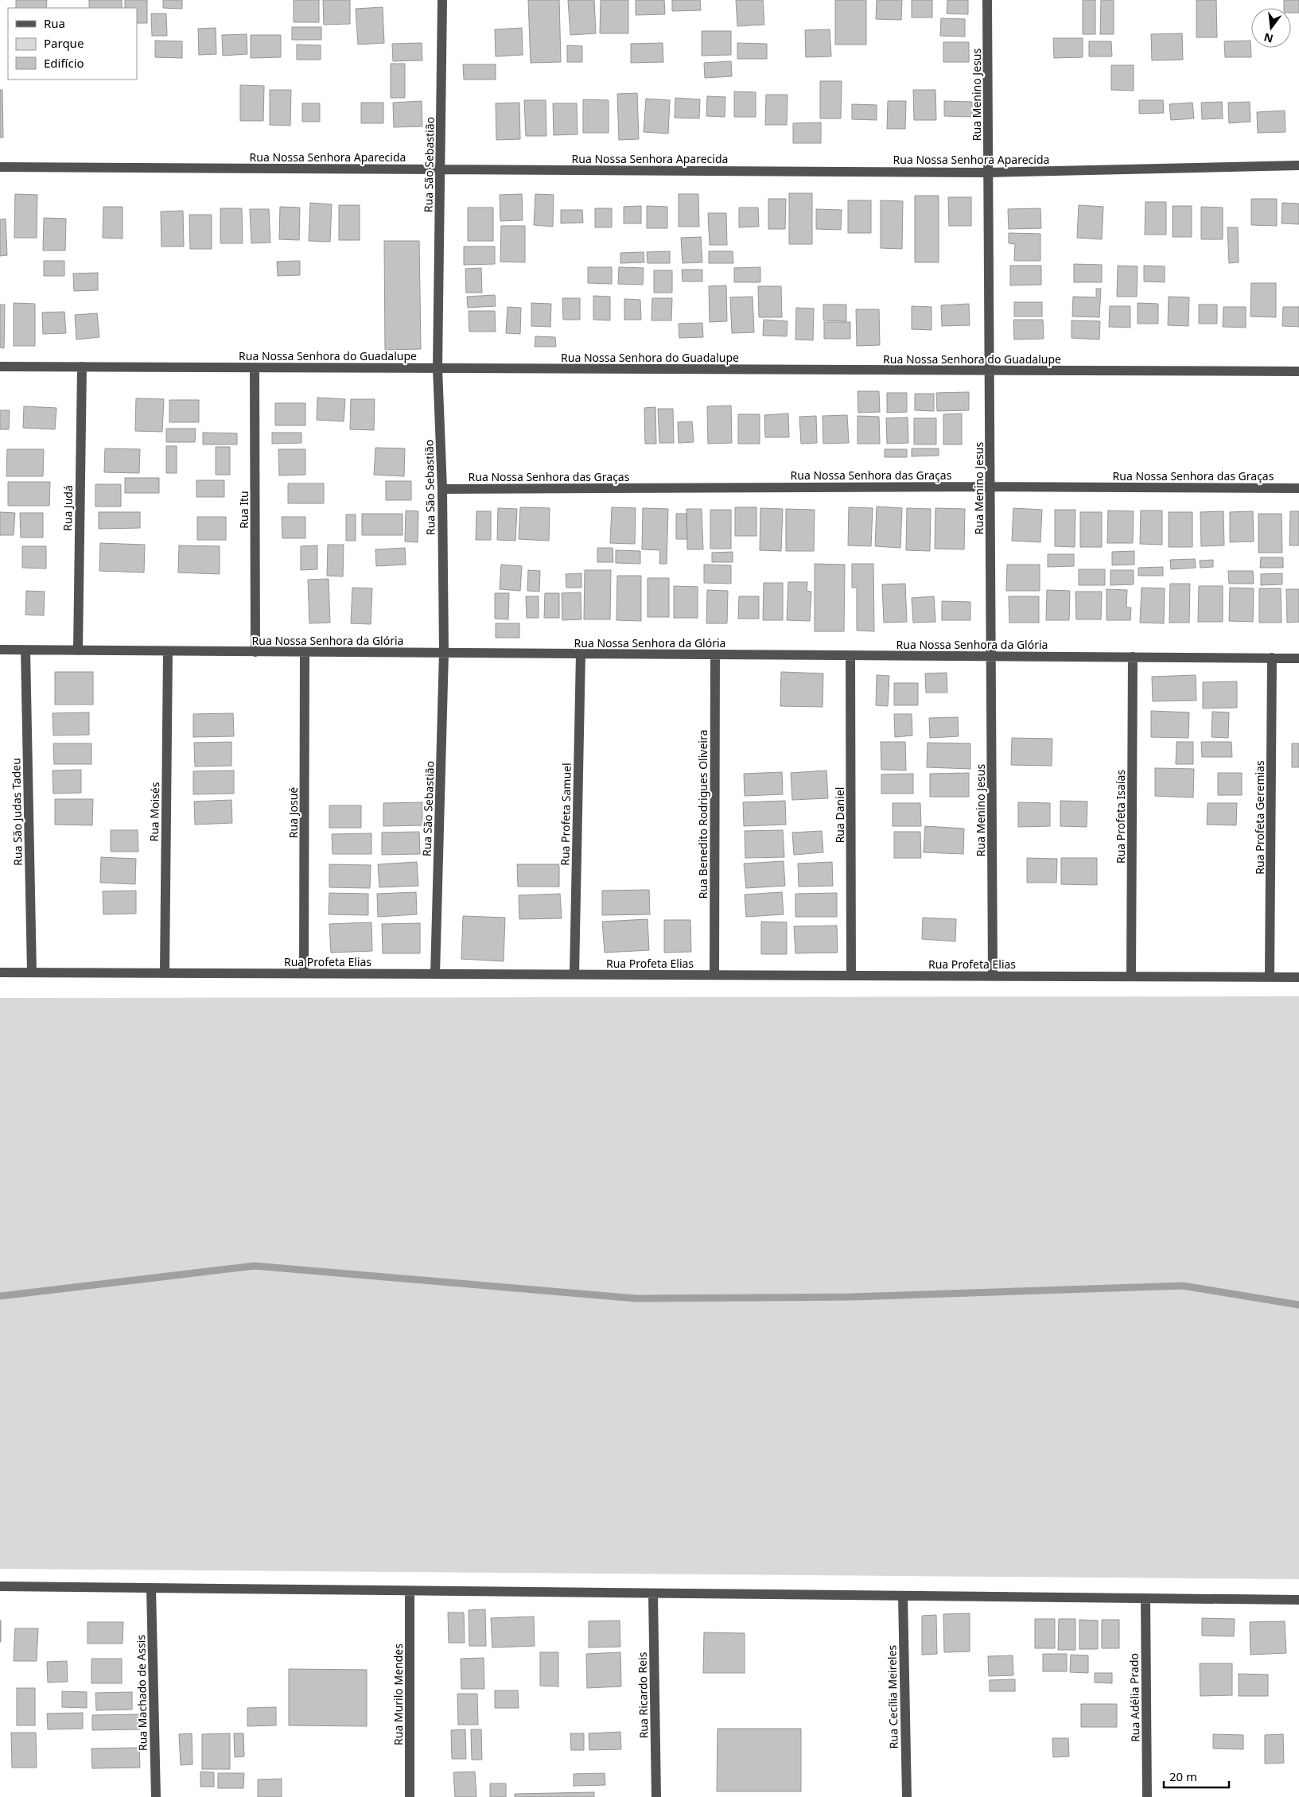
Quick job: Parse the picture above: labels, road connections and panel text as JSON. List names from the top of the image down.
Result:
{
  "streets": {
    "street": [
      "Rua Menino Jesus",
      "Rua Nossa Senhora Aparecida",
      "Rua São Sebastião",
      "Rua Nossa Senhora do Guadalupe",
      "Rua Nossa Senhora das Graças",
      "Rua Judá",
      "Rua Itu",
      "Rua Nossa Senhora da Glória",
      "Rua São Judas Tadeu",
      "Rua Moisés",
      "Rua Josué",
      "Rua Profeta Samuel",
      "Rua Benedito Rodrigues Oliveira",
      "Rua Daniel",
      "Rua Profeta Isaías",
      "Rua Profeta Geremias",
      "Rua Profeta Elias",
      "Rua Machado de Assis",
      "Rua Murilo Mendes",
      "Rua Ricardo Reis",
      "Rua Cecília Meireles",
      "Rua Adélia Prado"
    ]
  },
  "crossings": [
    ["Rua Menino Jesus", "Rua Nossa Senhora Aparecida"],
    ["Rua Menino Jesus", "Rua Nossa Senhora do Guadalupe"],
    ["Rua Menino Jesus", "Rua Nossa Senhora das Graças"],
    ["Rua Menino Jesus", "Rua Nossa Senhora da Glória"],
    ["Rua Menino Jesus", "Rua Profeta Elias"],
    ["Rua Nossa Senhora Aparecida", "Rua São Sebastião"],
    ["Rua São Sebastião", "Rua Nossa Senhora do Guadalupe"],
    ["Rua São Sebastião", "Rua Nossa Senhora das Graças"],
    ["Rua São Sebastião", "Rua Nossa Senhora da Glória"],
    ["Rua São Sebastião", "Rua Profeta Elias"],
    ["Rua Nossa Senhora do Guadalupe", "Rua Judá"],
    ["Rua Nossa Senhora do Guadalupe", "Rua Itu"],
    ["Rua Judá", "Rua Nossa Senhora da Glória"],
    ["Rua Itu", "Rua Nossa Senhora da Glória"],
    ["Rua Nossa Senhora da Glória", "Rua São Judas Tadeu"],
    ["Rua Nossa Senhora da Glória", "Rua Moisés"],
    ["Rua Nossa Senhora da Glória", "Rua Josué"],
    ["Rua Nossa Senhora da Glória", "Rua Profeta Samuel"],
    ["Rua Nossa Senhora da Glória", "Rua Benedito Rodrigues Oliveira"],
    ["Rua Nossa Senhora da Glória", "Rua Daniel"],
    ["Rua Nossa Senhora da Glória", "Rua Profeta Isaías"],
    ["Rua Nossa Senhora da Glória", "Rua Profeta Geremias"],
    ["Rua São Judas Tadeu", "Rua Profeta Elias"],
    ["Rua Moisés", "Rua Profeta Elias"],
    ["Rua Josué", "Rua Profeta Elias"],
    ["Rua Profeta Samuel", "Rua Profeta Elias"],
    ["Rua Benedito Rodrigues Oliveira", "Rua Profeta Elias"],
    ["Rua Daniel", "Rua Profeta Elias"],
    ["Rua Profeta Isaías", "Rua Profeta Elias"],
    ["Rua Profeta Geremias", "Rua Profeta Elias"]
  ],
  "legend": ["Rua", "Parque", "Edifício"],
  "scale_bar": "20 m",
  "north": "bottom"
}
